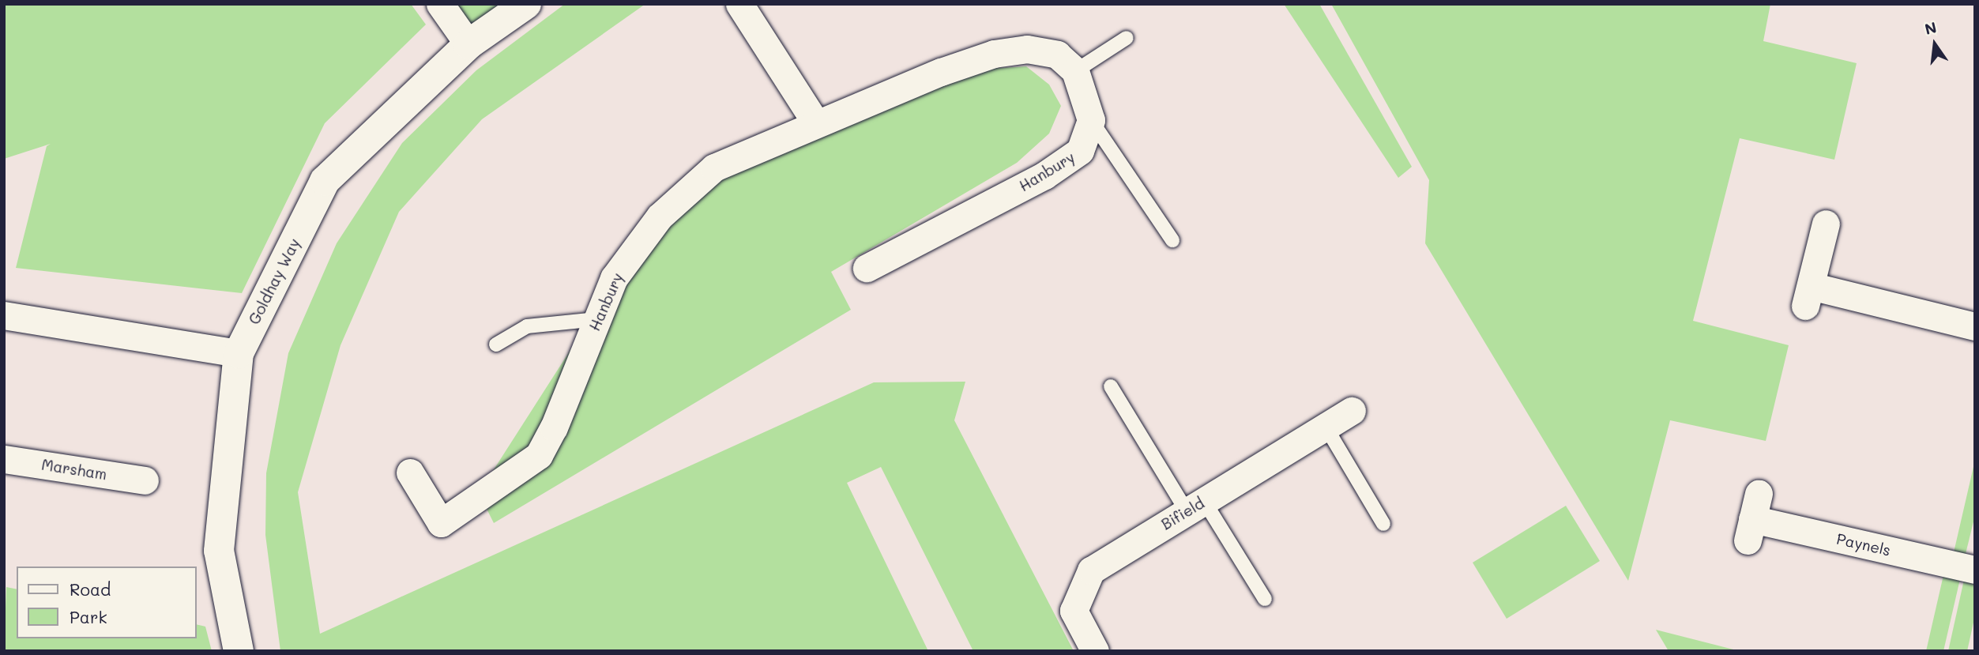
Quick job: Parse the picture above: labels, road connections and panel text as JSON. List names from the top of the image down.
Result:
{
  "streets": {
    "street": [
      "Hanbury",
      "Goldhay Way",
      "Marsham",
      "Bifield",
      "Paynels"
    ]
  },
  "legend": ["Road", "Park"],
  "north": "top"
}
